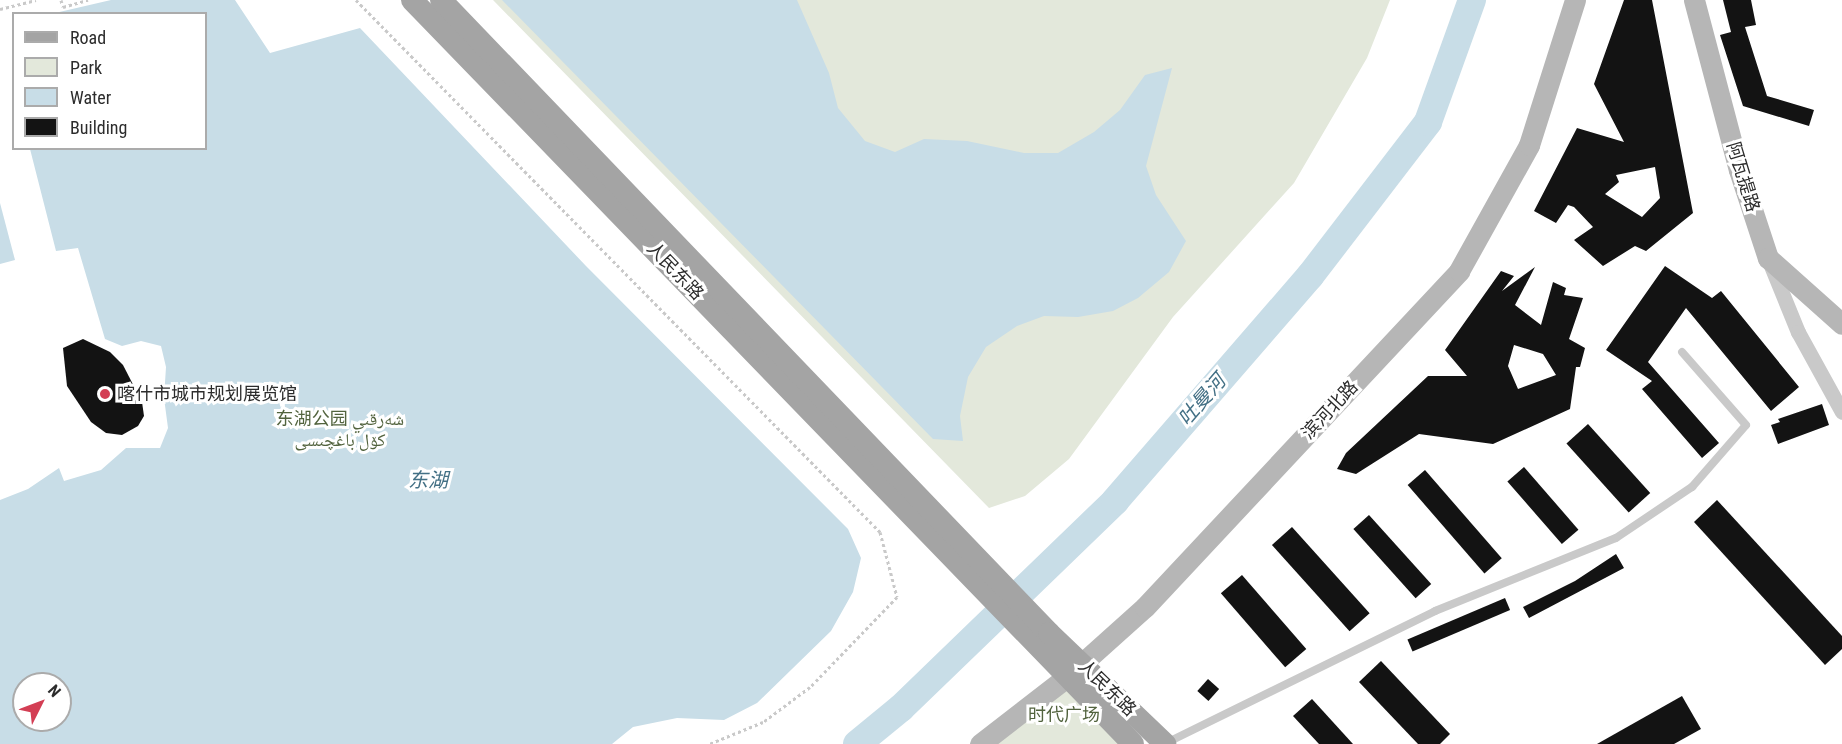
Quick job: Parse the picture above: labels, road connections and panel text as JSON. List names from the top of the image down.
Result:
{
  "streets": {
    "main road": ["阿瓦提路", "人民东路", "滨河北路"]
  },
  "crossings": [
    ["人民东路", "滨河北路"]
  ],
  "water": ["吐曼河", "东湖"],
  "parks": ["东湖公园 شەرقىي كۆل باغچىسى", "时代广场"],
  "places": ["喀什市城市规划展览馆"],
  "legend": [
    "Road",
    "Park",
    "Water",
    "Building"
  ],
  "north": "top right"
}
